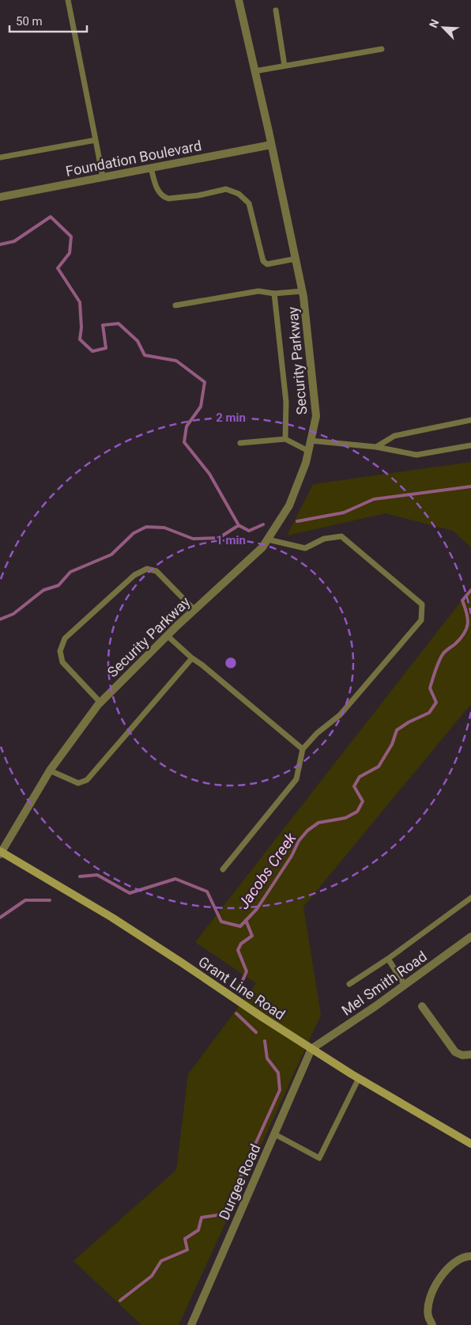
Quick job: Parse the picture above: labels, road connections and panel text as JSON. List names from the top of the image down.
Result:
{
  "streets": {
    "main road": ["Grant Line Road"],
    "street": [
      "Foundation Boulevard",
      "Security Parkway",
      "Mel Smith Road",
      "Durgee Road"
    ]
  },
  "crossings": [
    ["Foundation Boulevard", "Security Parkway"],
    ["Security Parkway", "Grant Line Road"],
    ["Mel Smith Road", "Grant Line Road"],
    ["Mel Smith Road", "Durgee Road"],
    ["Grant Line Road", "Durgee Road"]
  ],
  "water": ["Jacobs Creek"],
  "scale_bar": "50 m",
  "north": "top left",
  "rings": ["2 min", "1 min"]
}
